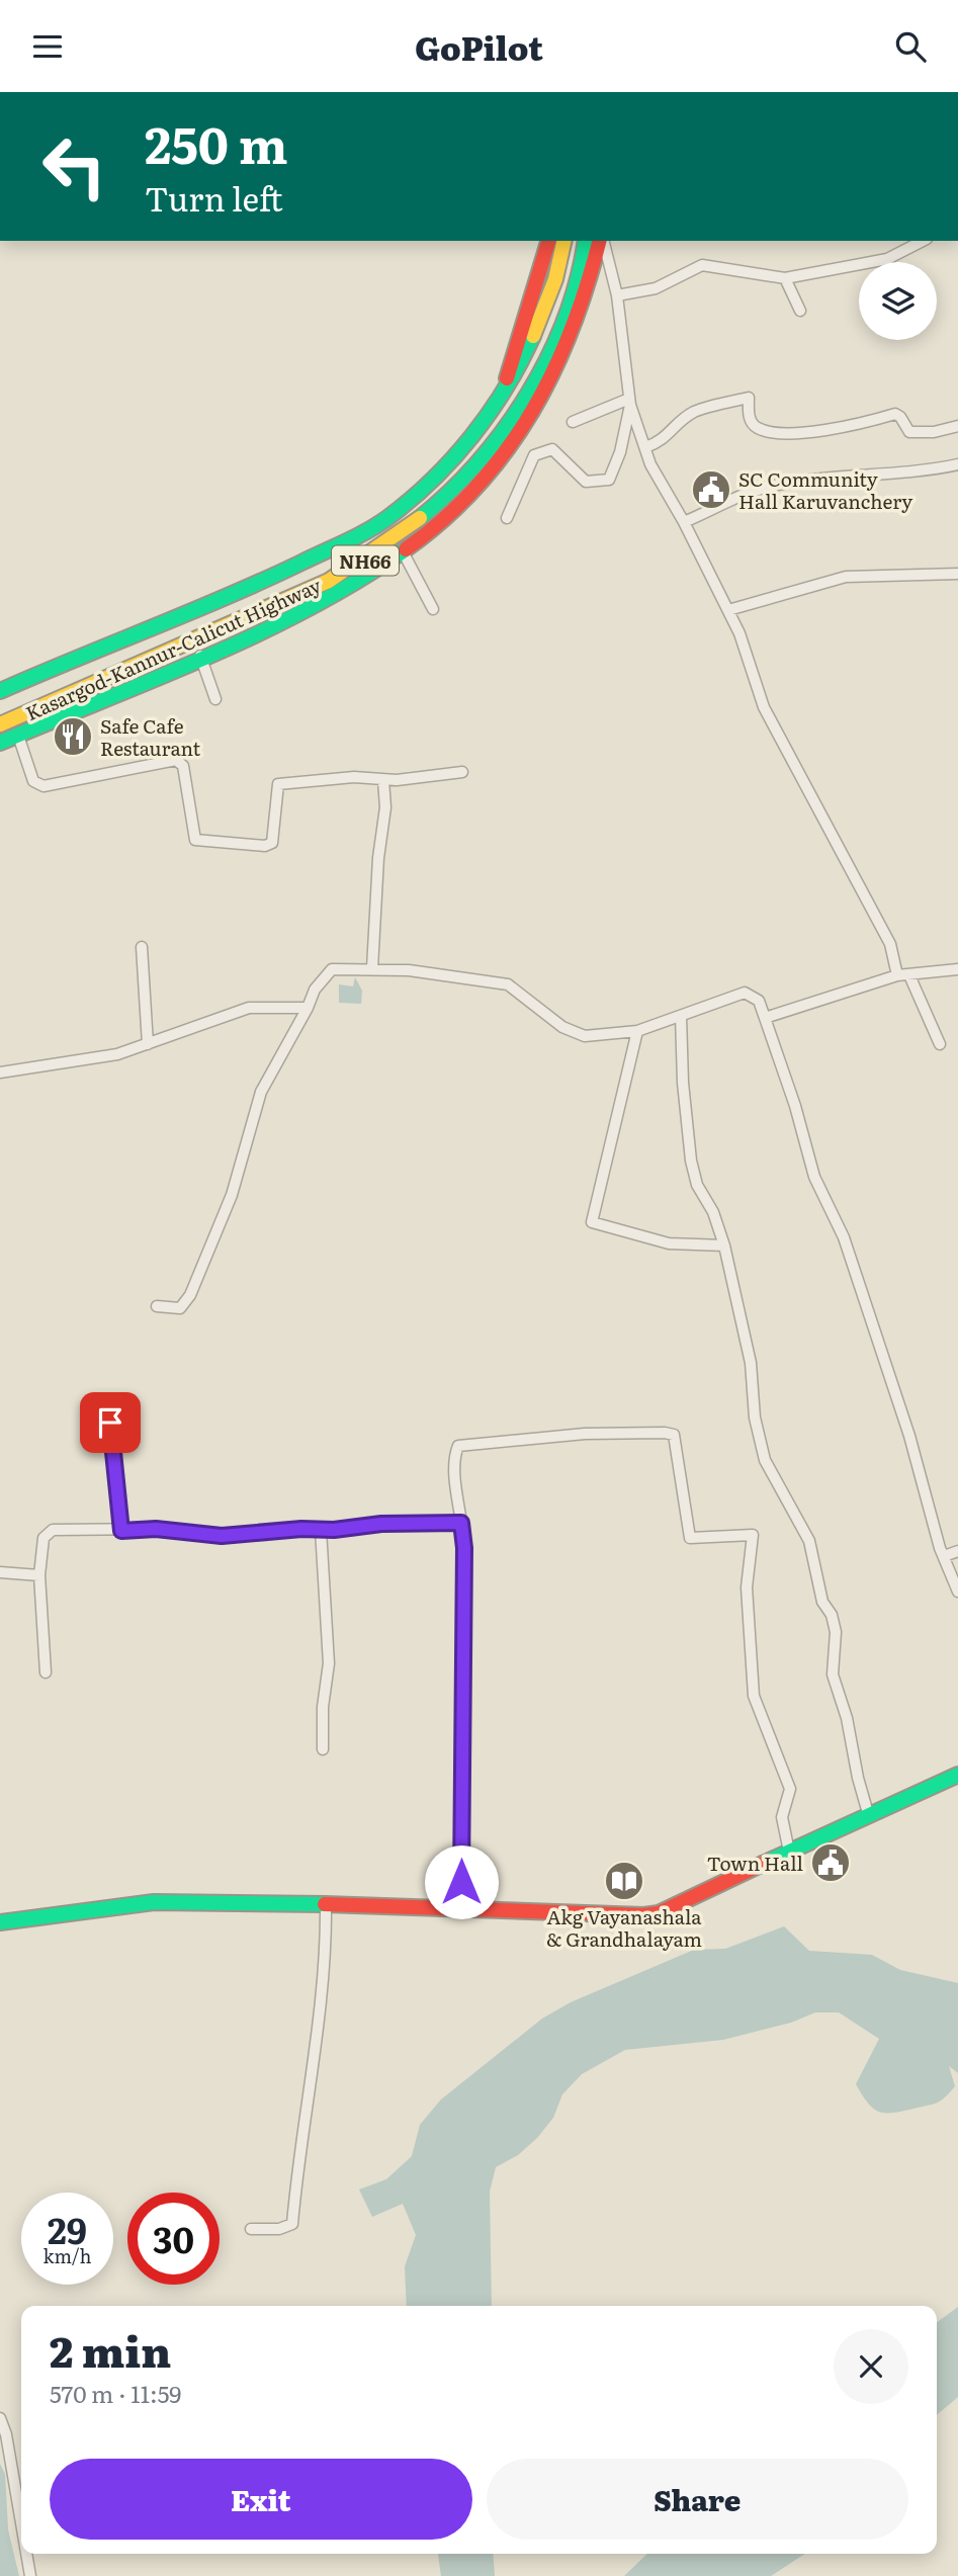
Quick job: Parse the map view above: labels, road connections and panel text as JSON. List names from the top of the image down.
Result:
{
  "streets": {
    "main road": ["NH66", "Kasargod-Kannur-Calicut Highway"]
  },
  "places": {
    "public building": ["SC Community Hall Karuvanchery", "Town Hall"],
    "restaurant": ["Safe Cafe Restaurant"],
    "library": ["Akg Vayanashala & Grandhalayam"]
  },
  "page": {
    "header": "GoPilot",
    "turn": ["250 m", "Turn left"],
    "speed": "29 km/h",
    "limit": "30",
    "heading": ["2 min", "570 m · 11:59"],
    "buttons": ["Exit", "Share"]
  }
}
